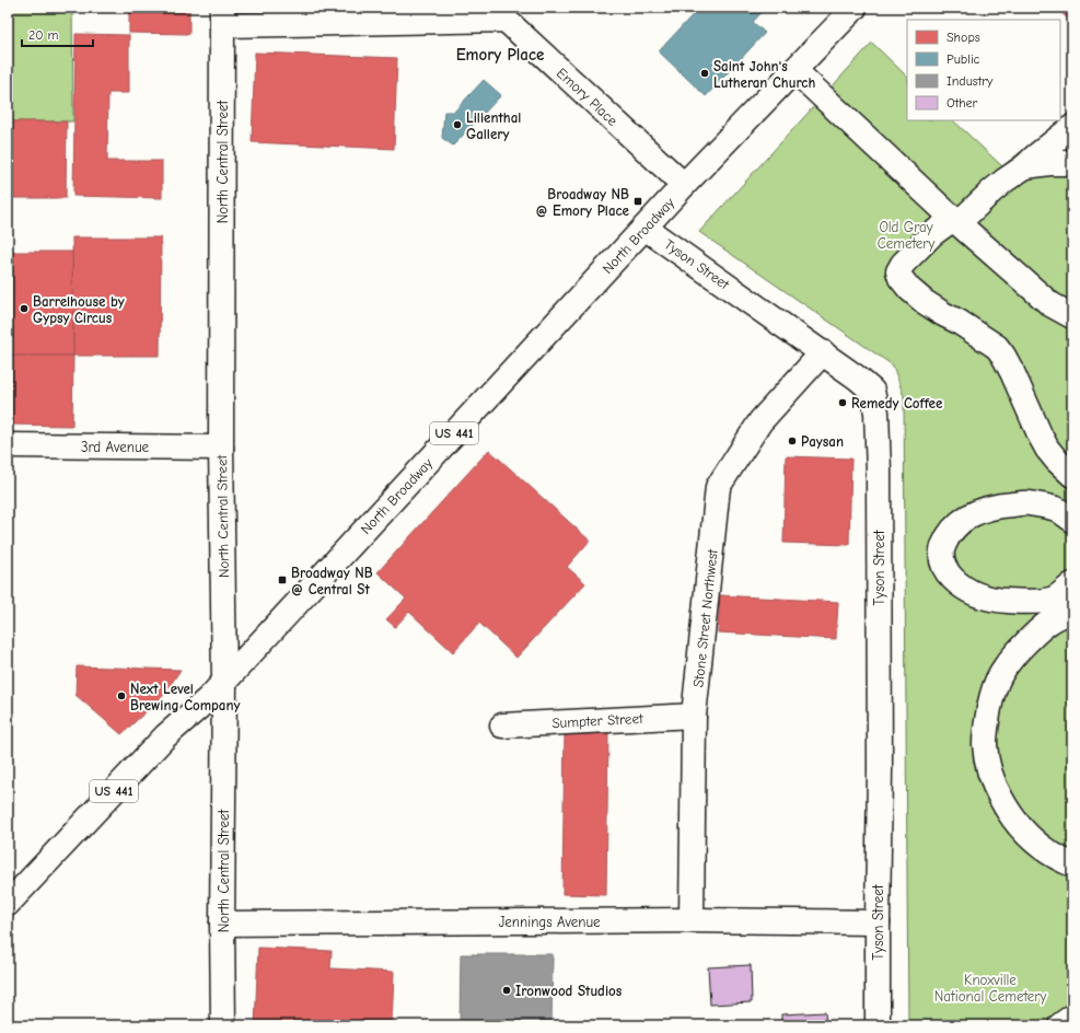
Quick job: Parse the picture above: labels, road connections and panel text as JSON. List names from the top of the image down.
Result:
{
  "streets": {
    "street": [
      "Emory Place",
      "North Central Street",
      "North Broadway",
      "Tyson Street",
      "US 441",
      "3rd Avenue",
      "Stone Street Northwest",
      "Sumpter Street",
      "Jennings Avenue"
    ]
  },
  "crossings": [
    ["Emory Place", "North Central Street"],
    ["Emory Place", "North Broadway"],
    ["North Central Street", "North Broadway"],
    ["North Central Street", "3rd Avenue"],
    ["North Central Street", "Jennings Avenue"],
    ["North Broadway", "Tyson Street"],
    ["Tyson Street", "Stone Street Northwest"],
    ["Tyson Street", "Jennings Avenue"],
    ["Stone Street Northwest", "Sumpter Street"],
    ["Stone Street Northwest", "Jennings Avenue"]
  ],
  "districts": ["Emory Place"],
  "parks": ["Old Gray Cemetery", "Knoxville National Cemetery"],
  "places": {
    "other": [
      "Saint John's Lutheran Church",
      "Lilienthal Gallery",
      "Barrelhouse by Gypsy Circus",
      "Remedy Coffee",
      "Paysan",
      "Next Level Brewing Company",
      "Ironwood Studios"
    ],
    "transit": ["Broadway NB @ Emory Place", "Broadway NB @ Central St"]
  },
  "legend": [
    "Shops",
    "Public",
    "Industry",
    "Other"
  ],
  "scale_bar": "20 m"
}
